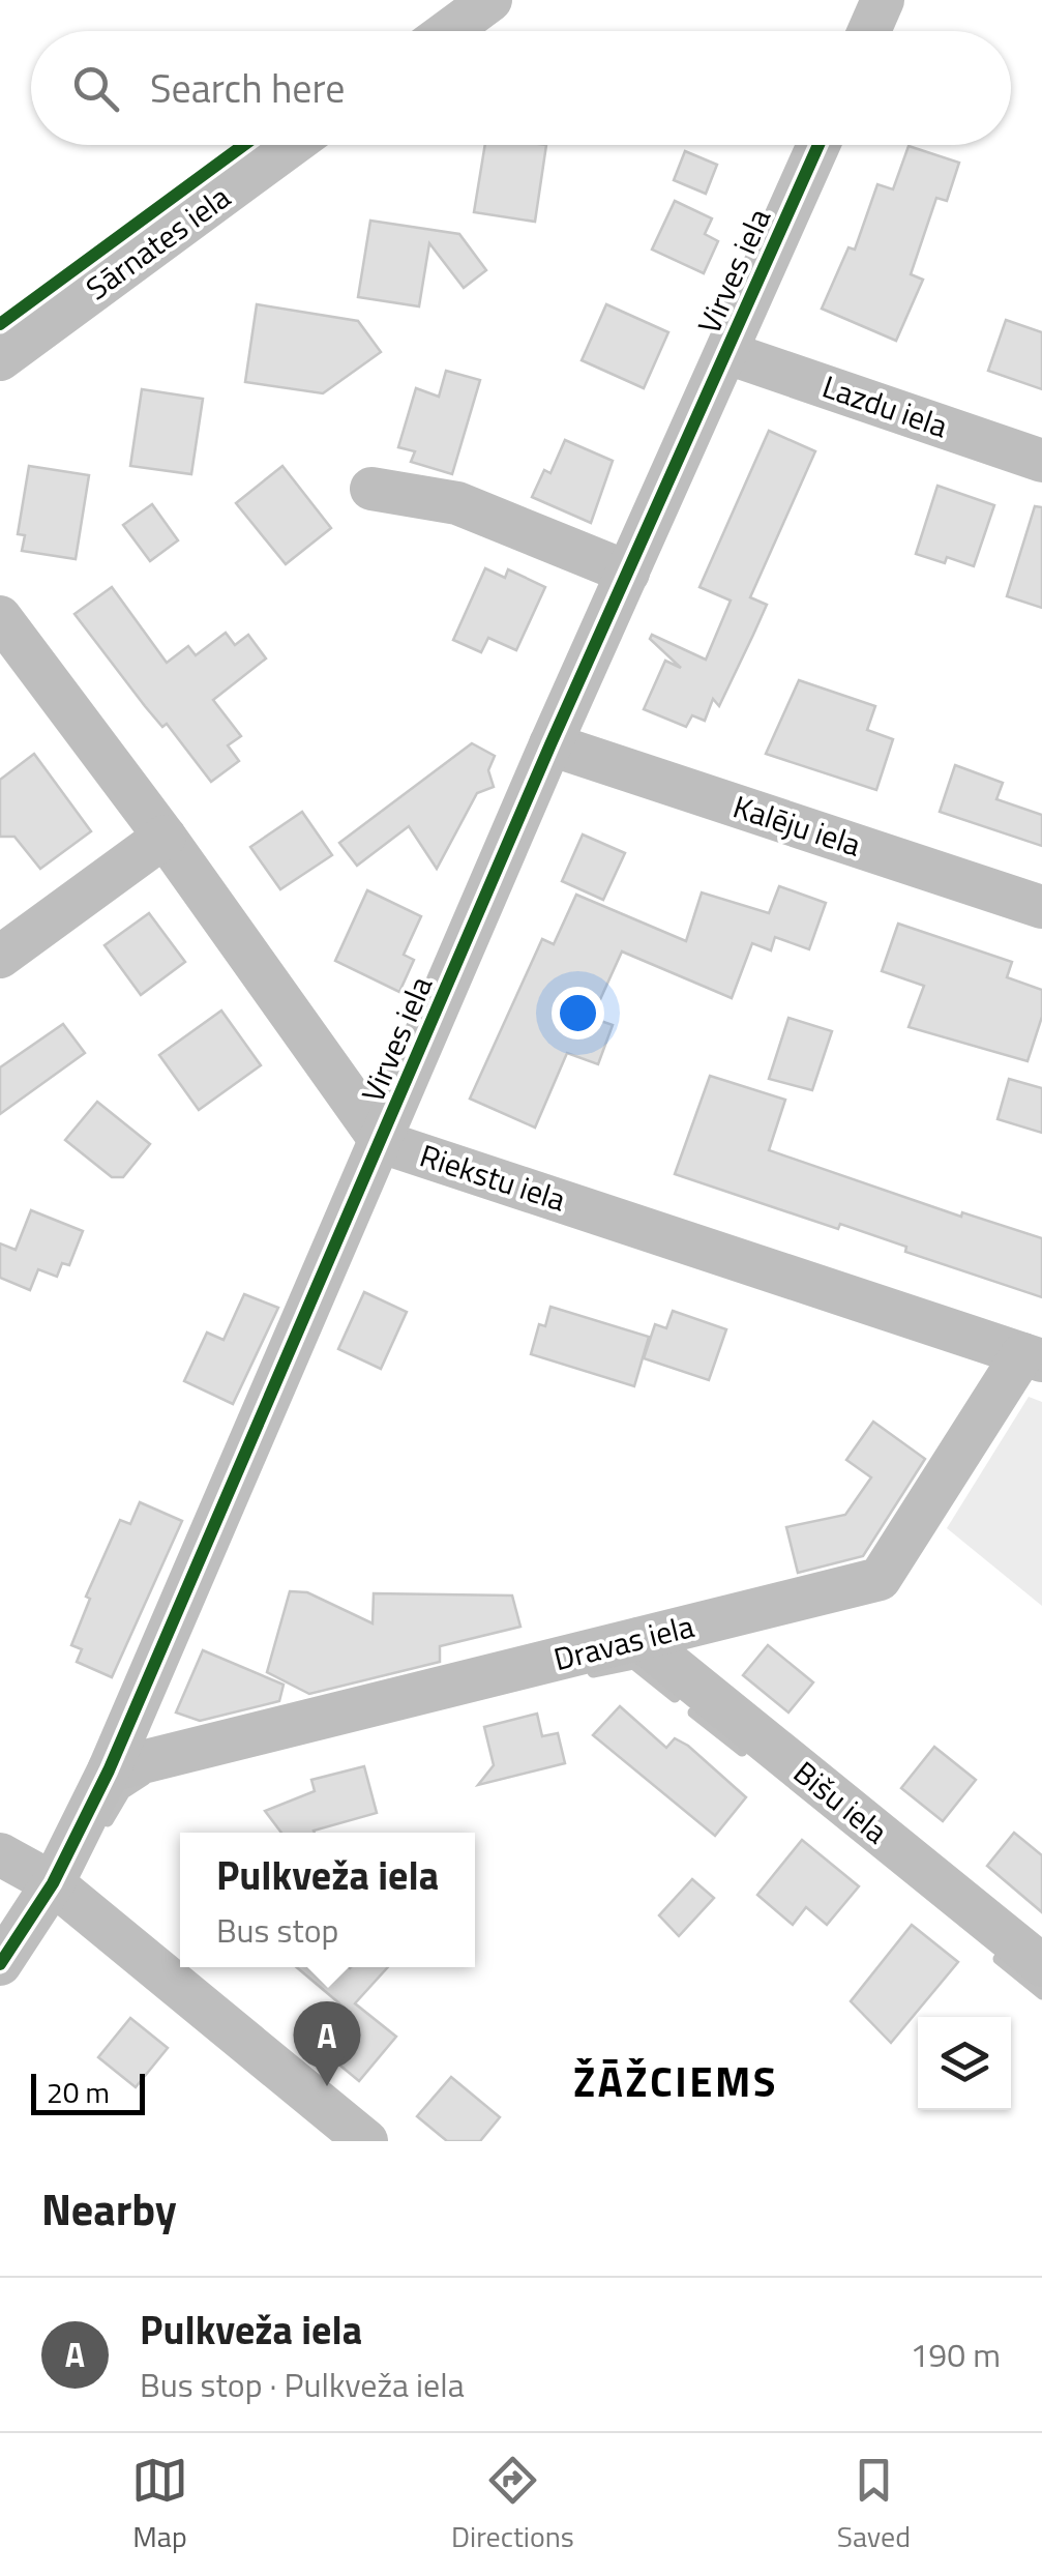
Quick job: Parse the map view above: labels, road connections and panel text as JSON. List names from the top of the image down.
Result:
{
  "streets": {
    "street": [
      "Sārnates iela",
      "Virves iela",
      "Lazdu iela",
      "Kalēju iela",
      "Riekstu iela",
      "Dravas iela",
      "Bišu iela"
    ]
  },
  "crossings": [
    ["Virves iela", "Lazdu iela"],
    ["Virves iela", "Kalēju iela"],
    ["Virves iela", "Riekstu iela"],
    ["Virves iela", "Dravas iela"],
    ["Riekstu iela", "Dravas iela"],
    ["Dravas iela", "Bišu iela"]
  ],
  "districts": ["ŽĀŽCIEMS"],
  "scale_bar": "20 m",
  "page": {
    "search": "Search here",
    "popup": ["Pulkveža iela", "Bus stop"],
    "pins": "A",
    "scale": "20 m",
    "heading": "Nearby",
    "list": [
      {
        "mark": "A",
        "name": "Pulkveža iela",
        "note": "Bus stop · Pulkveža iela",
        "value": "190 m"
      }
    ],
    "nav": ["Map", "Directions", "Saved"]
  }
}
